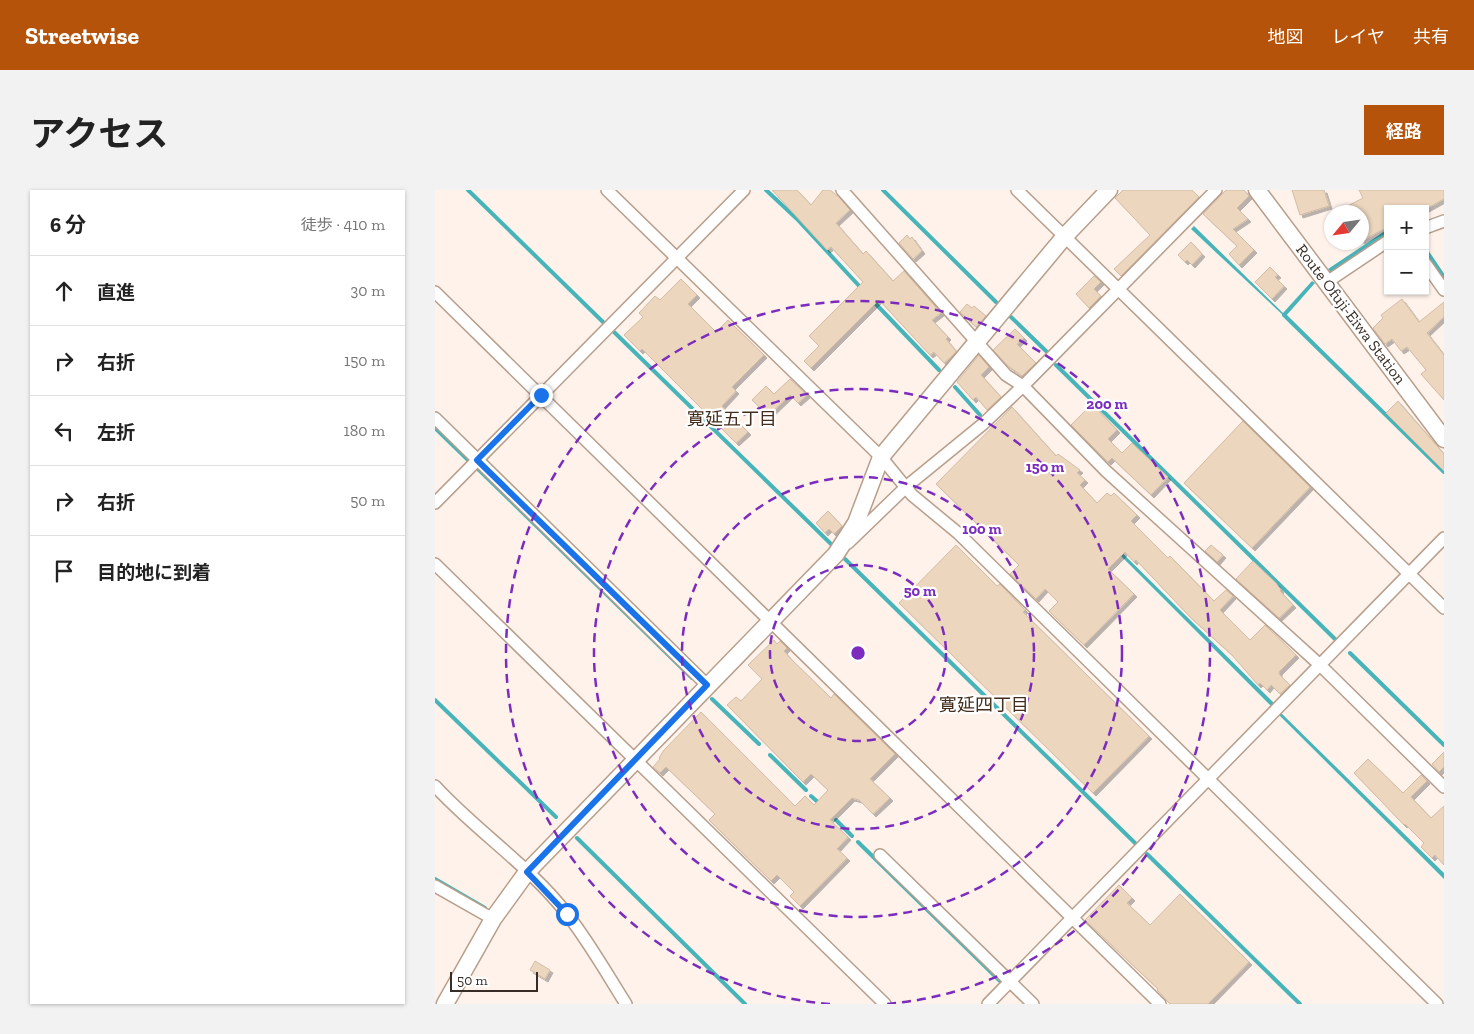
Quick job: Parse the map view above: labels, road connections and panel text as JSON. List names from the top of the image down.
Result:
{
  "streets": {
    "street": ["Route Ofuji-Eiwa Station"]
  },
  "districts": ["寛延五丁目", "寛延四丁目"],
  "scale_bar": "50 m",
  "north": "bottom left",
  "page": {
    "header": "Streetwise",
    "nav": ["地図", "レイヤ", "共有"],
    "title": "アクセス",
    "buttons": "経路",
    "heading": ["6 分", "徒歩 · 410 m"],
    "map_buttons": ["+", "−"],
    "list": [
      ["直進", "30 m"],
      ["右折", "150 m"],
      ["左折", "180 m"],
      ["右折", "50 m"],
      "目的地に到着"
    ],
    "scale": "50 m"
  },
  "rings": [
    "200 m",
    "150 m",
    "100 m",
    "50 m"
  ]
}
